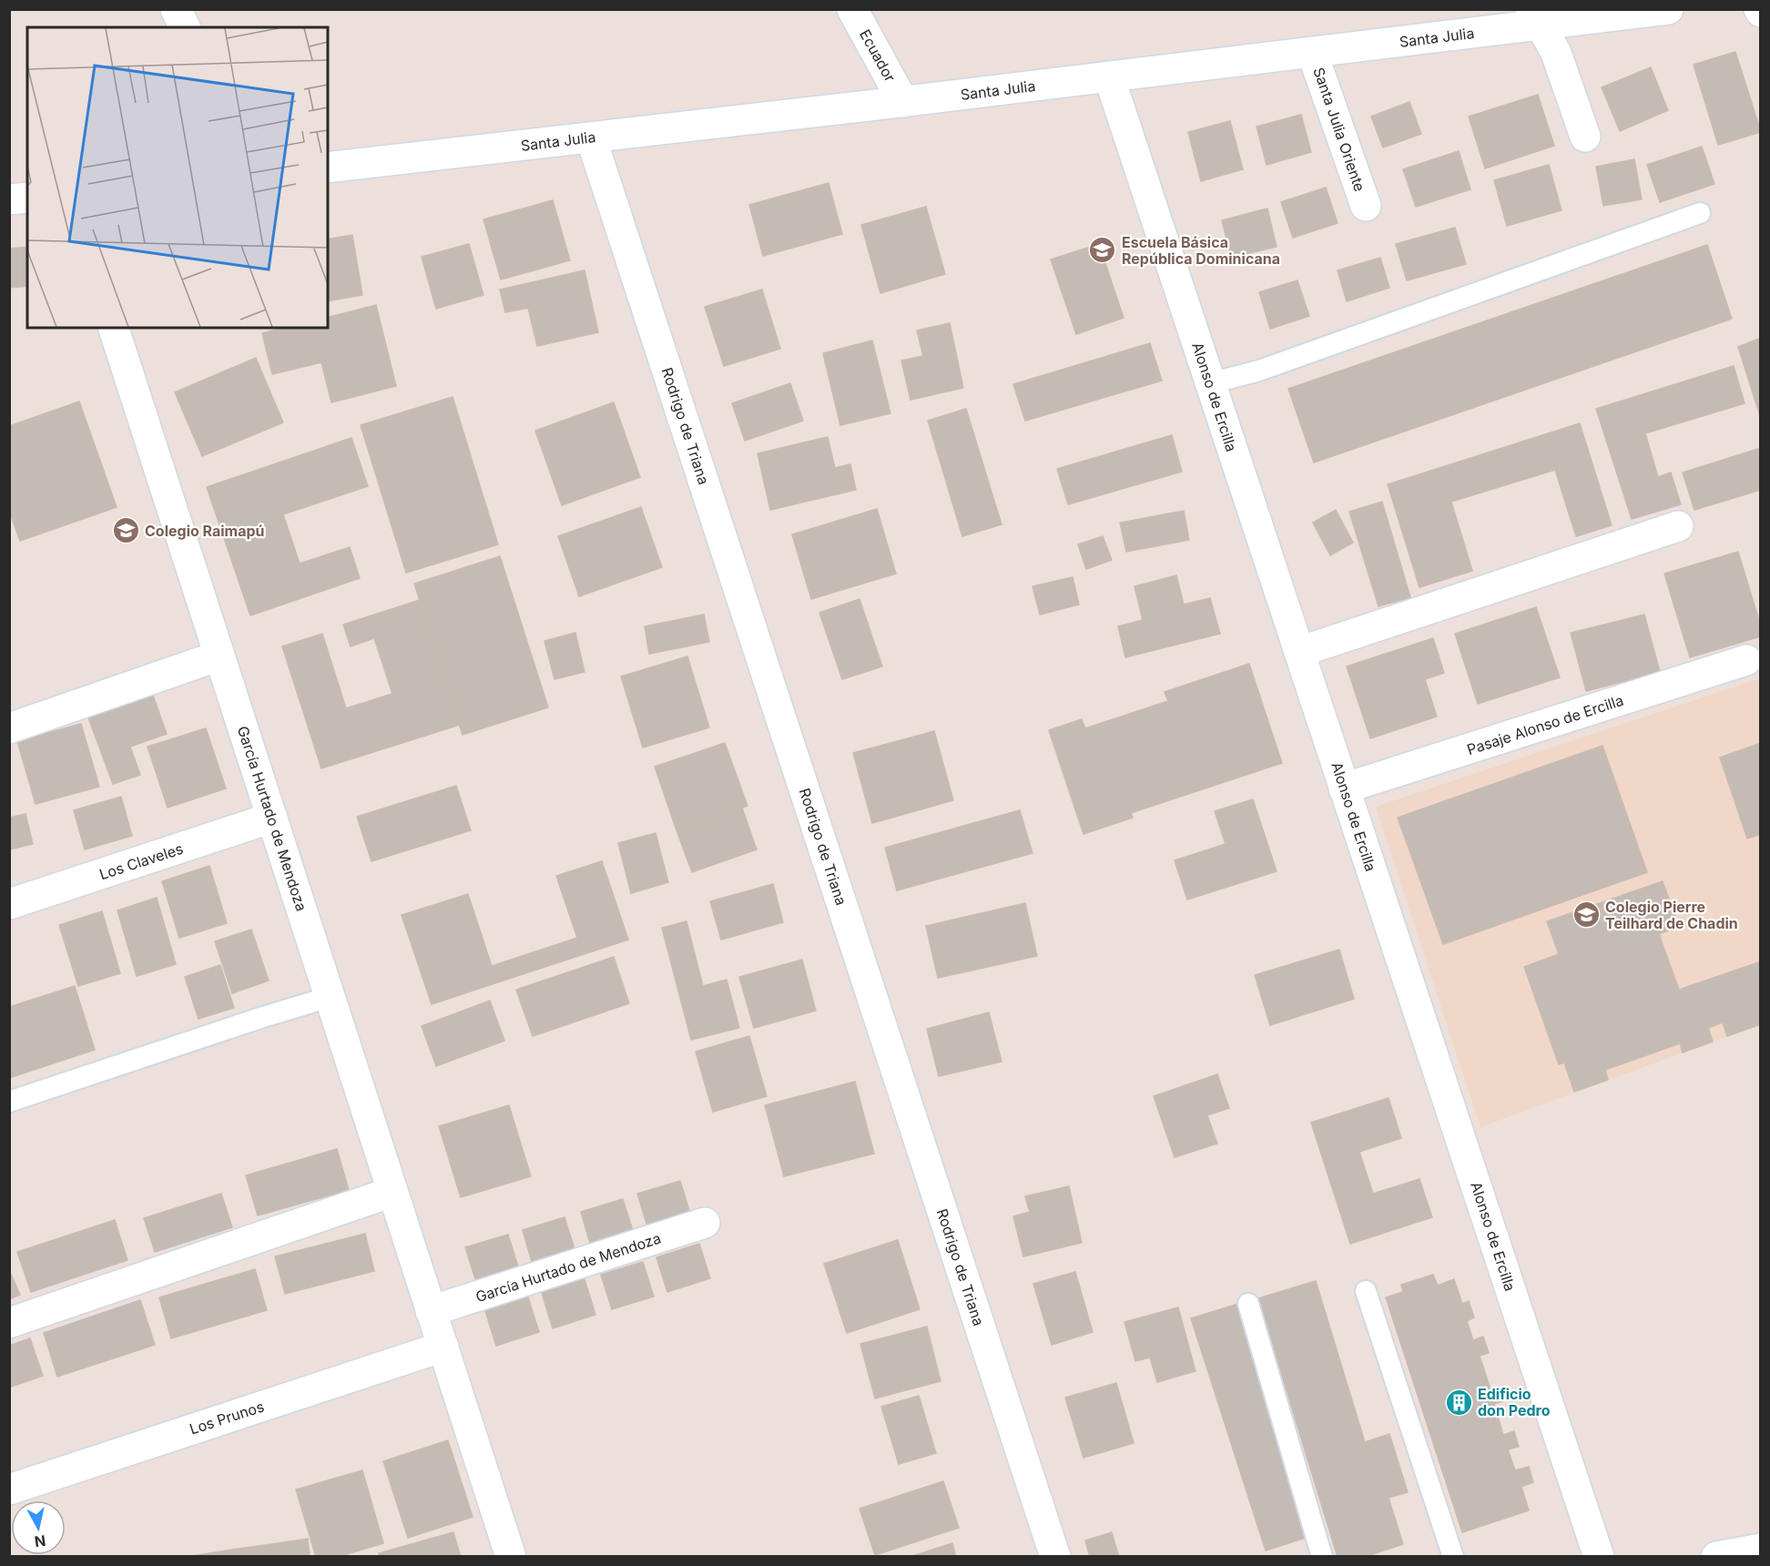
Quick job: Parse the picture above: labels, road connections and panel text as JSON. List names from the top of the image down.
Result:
{
  "streets": {
    "street": [
      "Santa Julia",
      "Ecuador",
      "Santa Julia Oriente",
      "Alonso de Ercilla",
      "Rodrigo de Triana",
      "Pasaje Alonso de Ercilla",
      "García Hurtado de Mendoza",
      "Los Claveles",
      "Los Prunos"
    ]
  },
  "crossings": [
    ["Santa Julia", "Ecuador"],
    ["Santa Julia", "Santa Julia Oriente"],
    ["Santa Julia", "Alonso de Ercilla"],
    ["Santa Julia", "Rodrigo de Triana"],
    ["Alonso de Ercilla", "Pasaje Alonso de Ercilla"],
    ["García Hurtado de Mendoza", "Los Claveles"],
    ["García Hurtado de Mendoza", "Los Prunos"]
  ],
  "places": {
    "school or university": ["Escuela Básica República Dominicana", "Colegio Raimapú", "Colegio Pierre Teilhard de Chadin"],
    "building": ["Edificio don Pedro"]
  },
  "north": "bottom"
}
